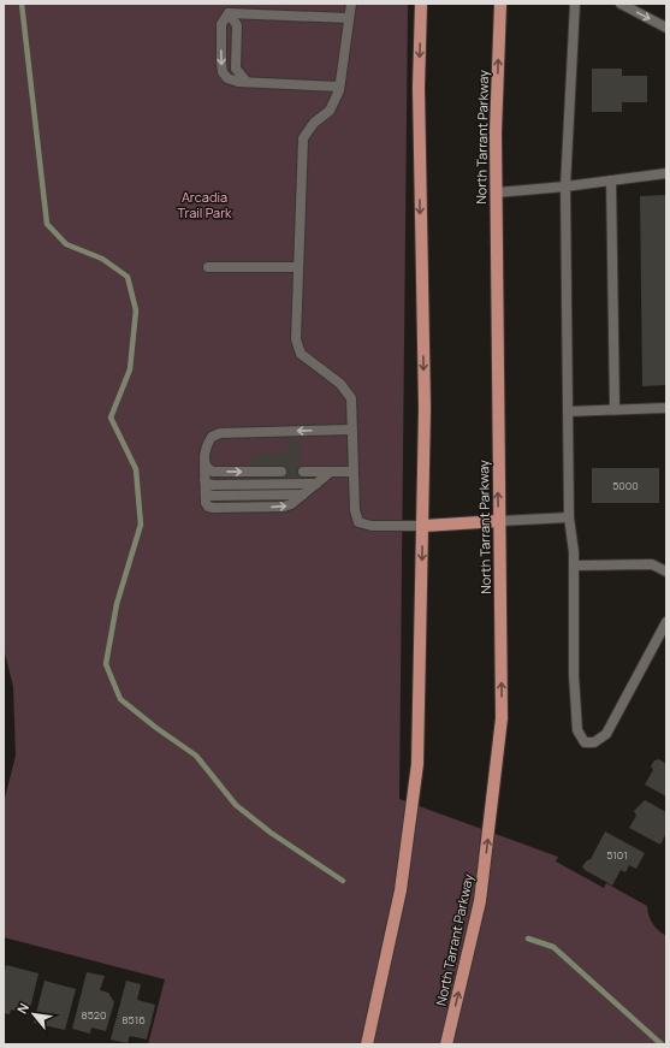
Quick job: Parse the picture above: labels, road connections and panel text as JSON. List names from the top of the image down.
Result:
{
  "streets": {
    "main road": ["North Tarrant Parkway"]
  },
  "parks": ["Arcadia Trail Park"],
  "house_numbers": [
    "5000",
    "5101",
    "8520",
    "8516"
  ],
  "north": "top left"
}
